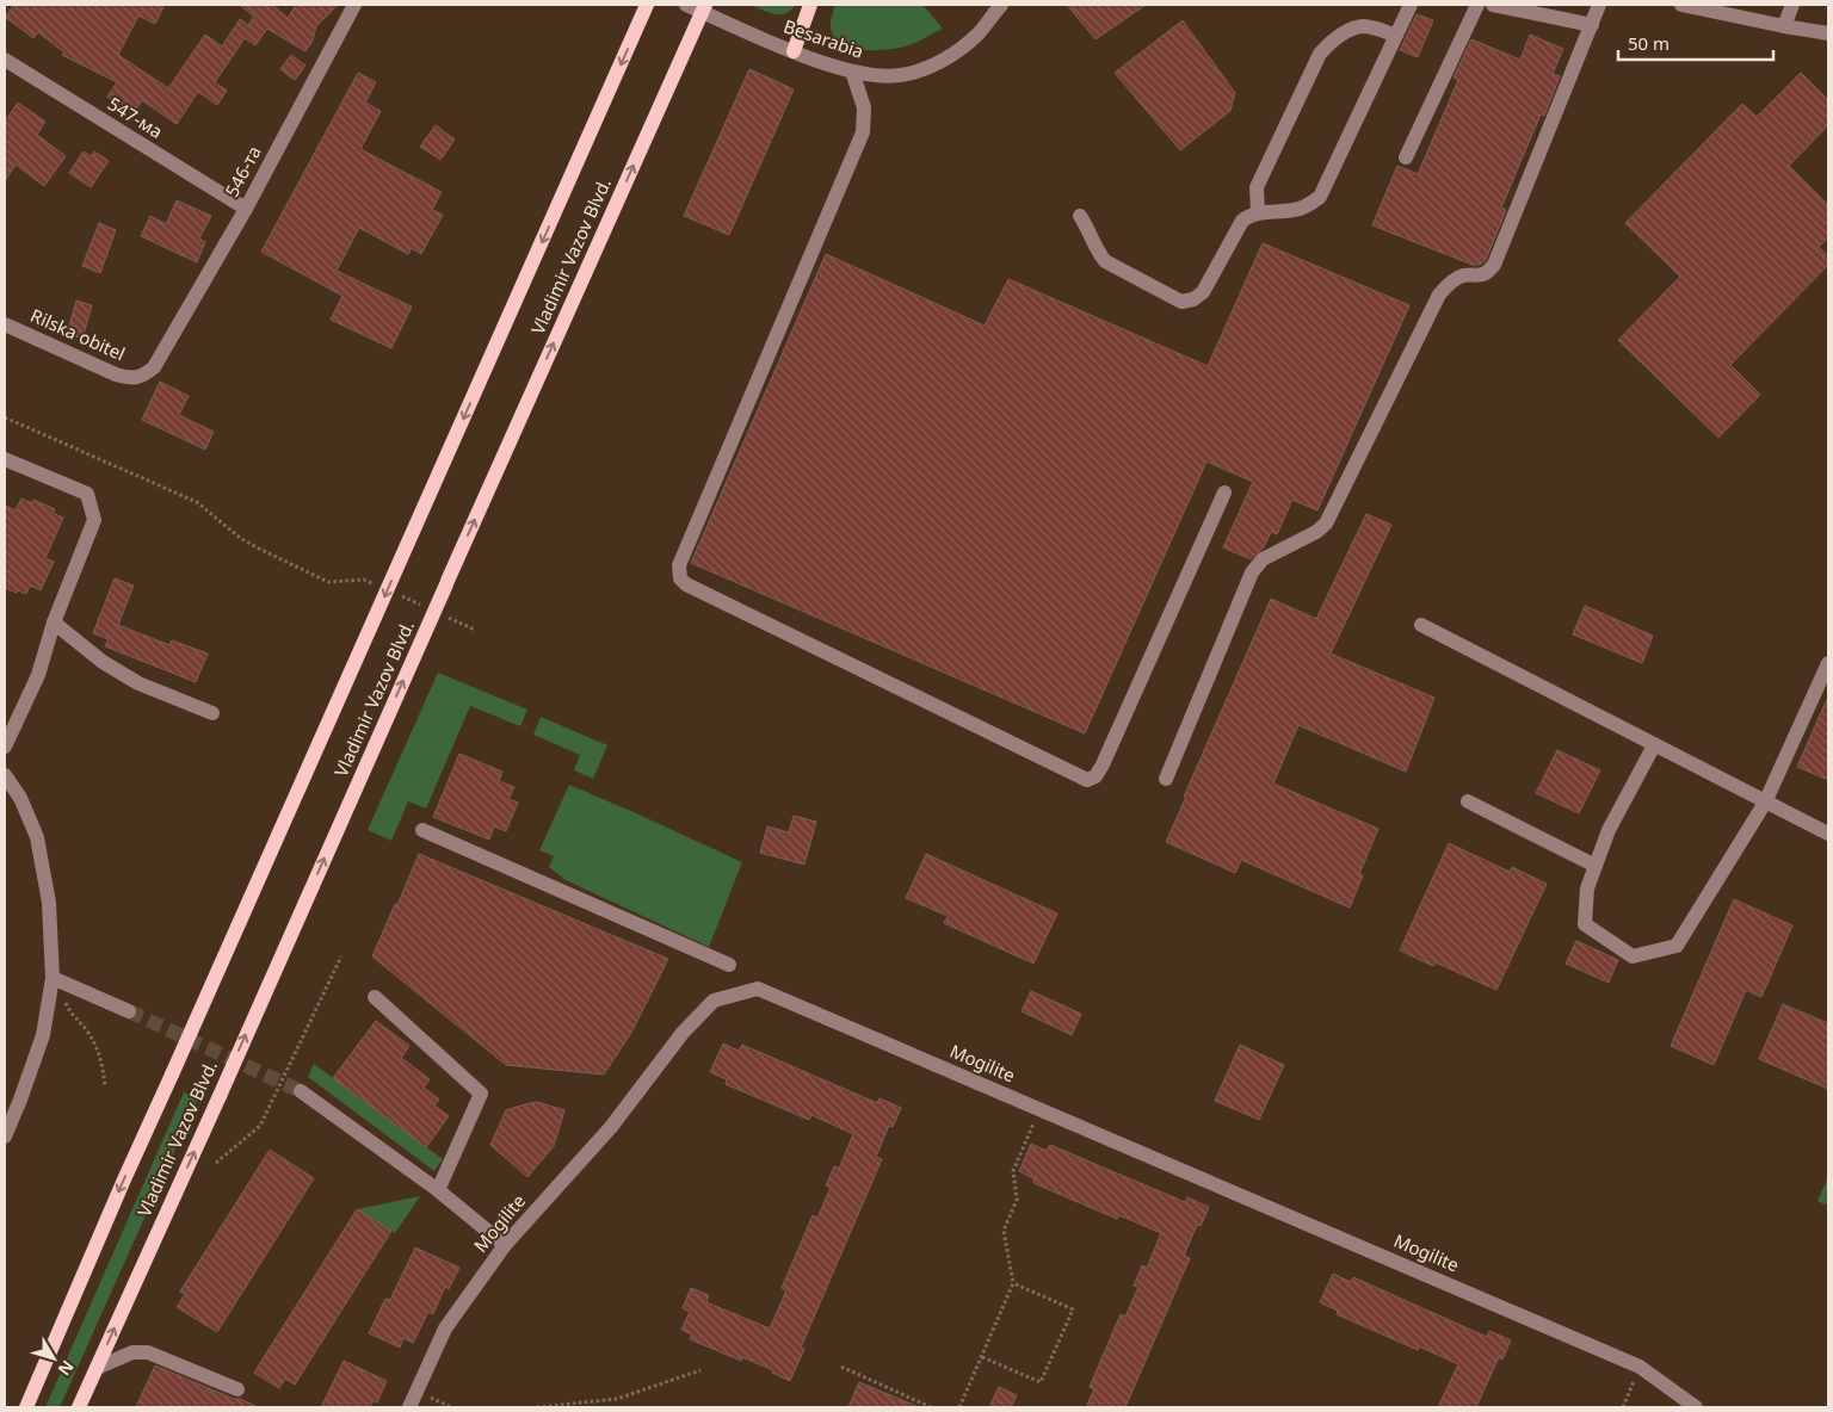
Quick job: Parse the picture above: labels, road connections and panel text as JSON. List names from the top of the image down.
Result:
{
  "streets": {
    "main road": ["Vladimir Vazov Blvd."],
    "street": [
      "Besarabia",
      "547-ма",
      "546-та",
      "Rilska obitel",
      "Mogilite"
    ]
  },
  "crossings": [
    ["547-ма", "546-та"],
    ["546-та", "Rilska obitel"]
  ],
  "scale_bar": "50 m",
  "north": "bottom right"
}
